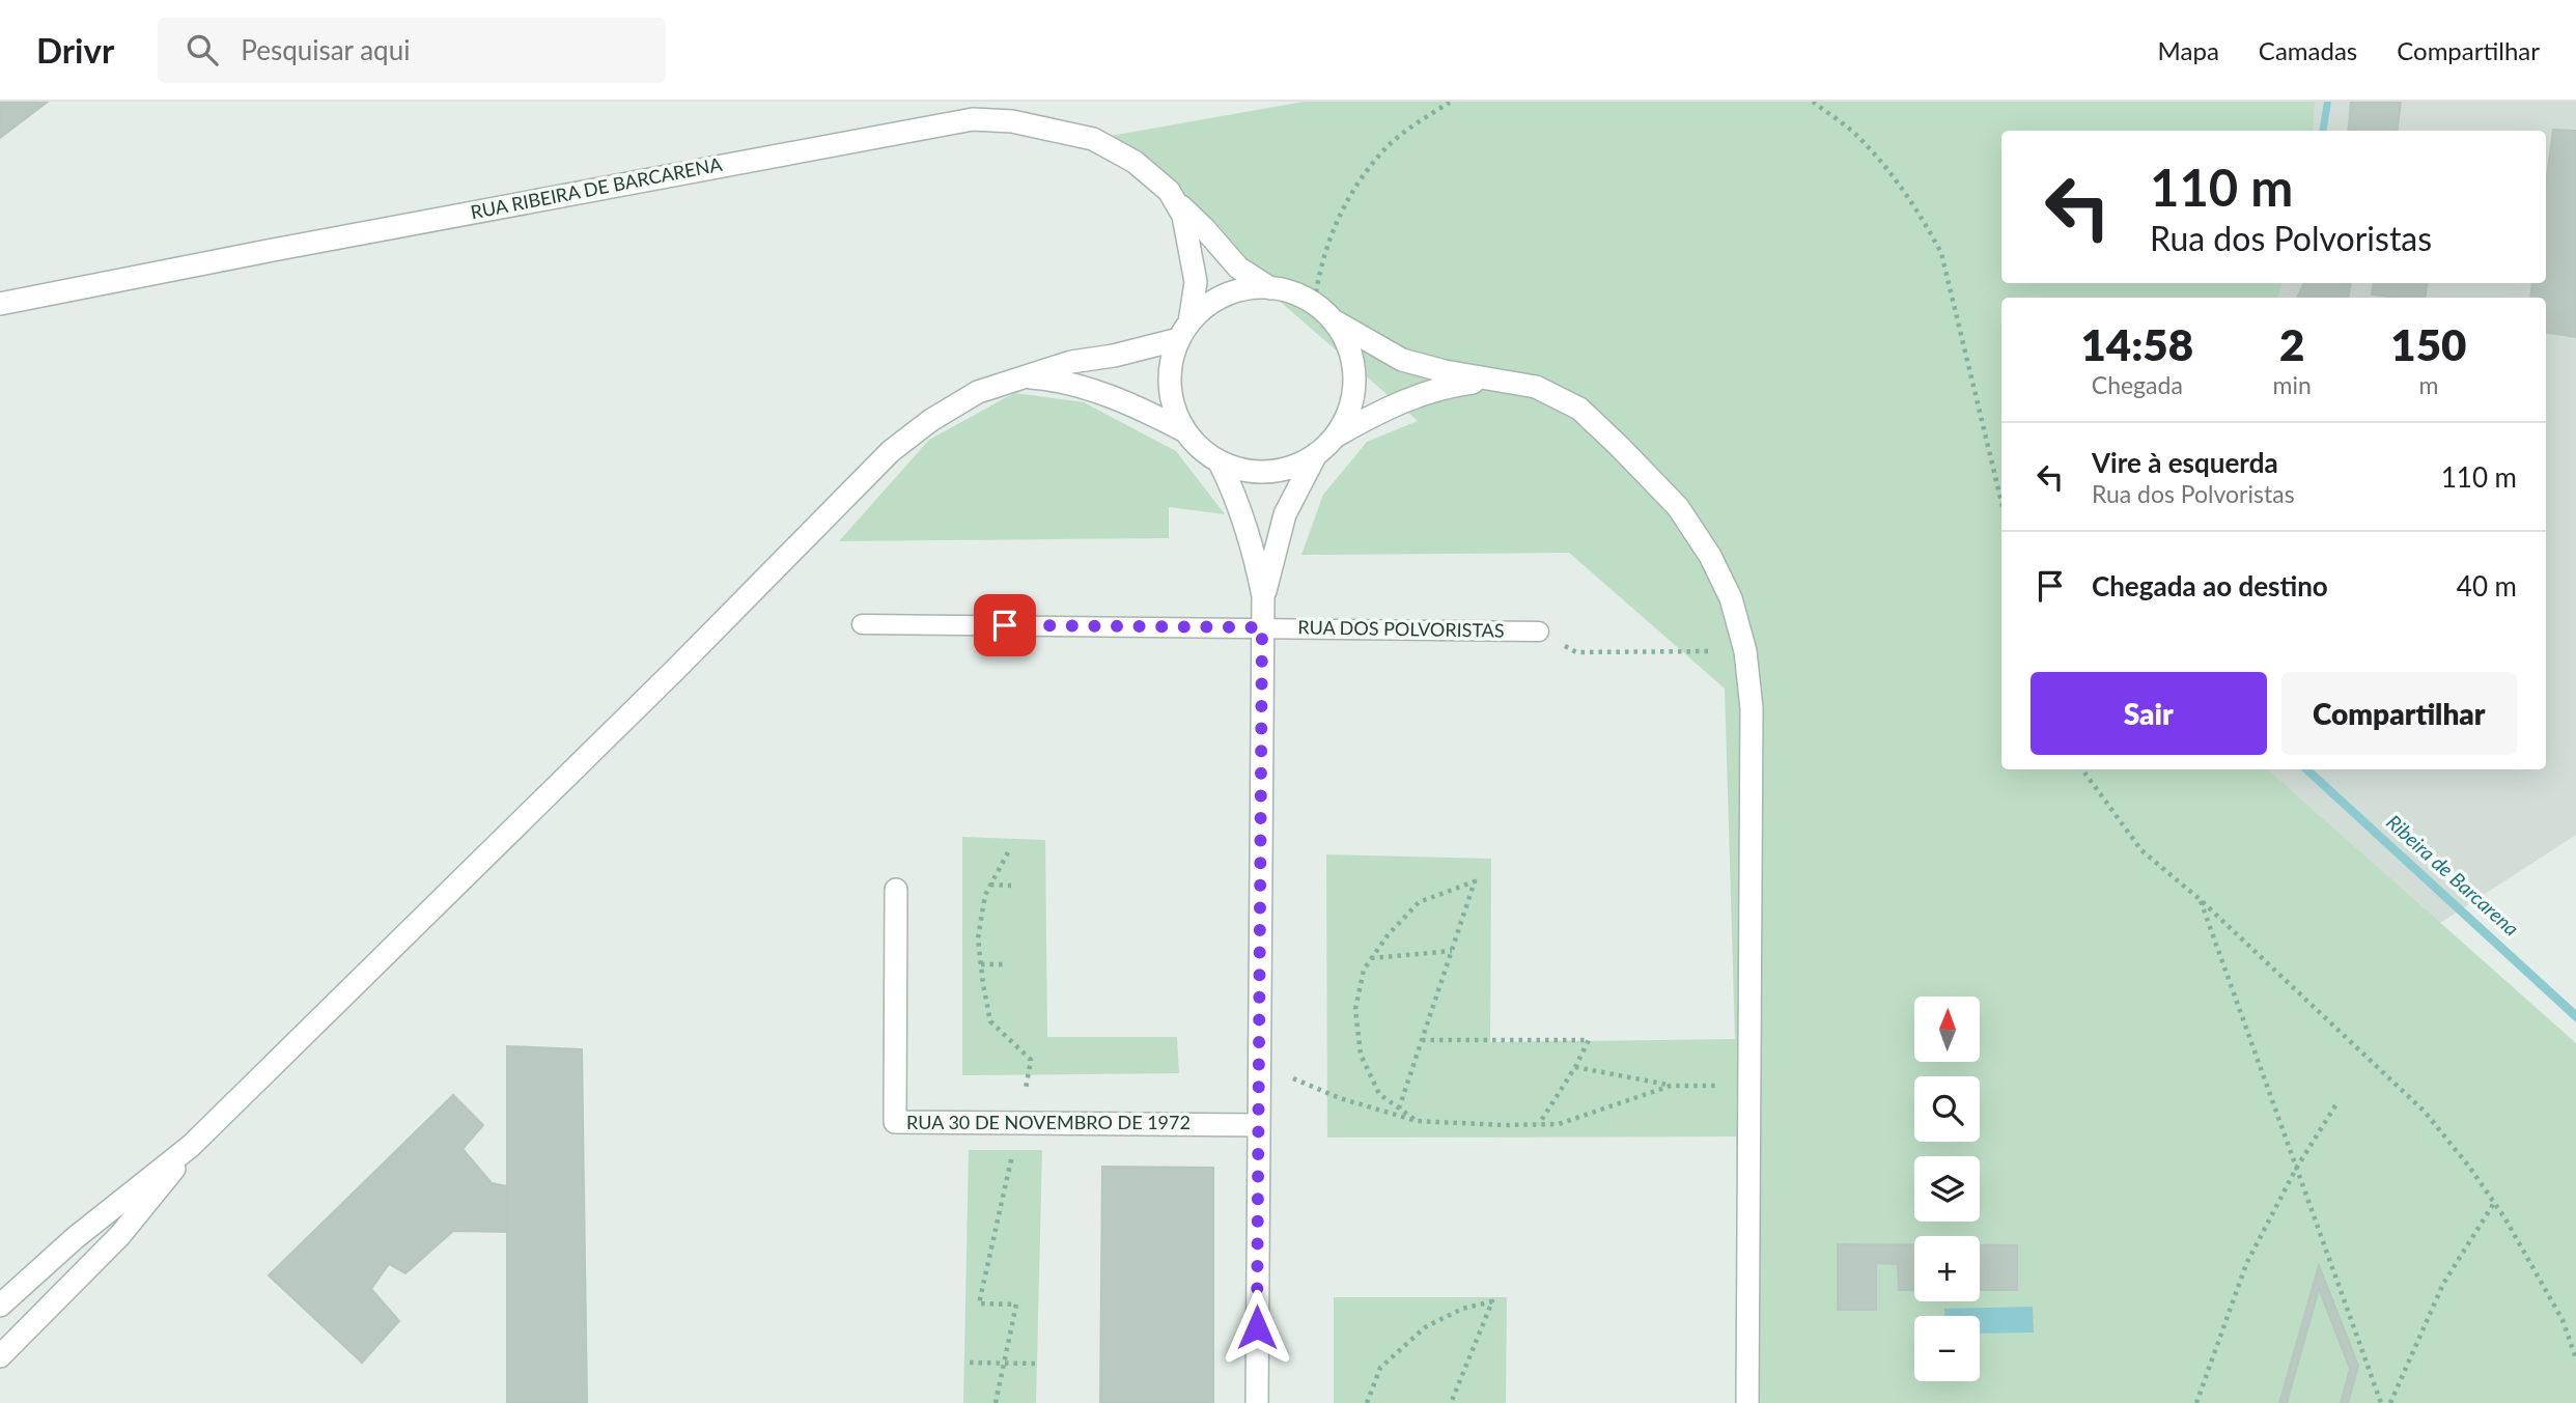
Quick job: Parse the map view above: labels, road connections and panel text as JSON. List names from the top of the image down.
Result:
{
  "streets": {
    "street": ["RUA RIBEIRA DE BARCARENA", "RUA 30 DE NOVEMBRO DE 1972"],
    "lane": ["RUA DOS POLVORISTAS"]
  },
  "water": ["Ribeira de Barcarena"],
  "north": "top",
  "page": {
    "header": "Drivr",
    "search": "Pesquisar aqui",
    "nav": ["Mapa", "Camadas", "Compartilhar"],
    "turn": ["110 m", "Rua dos Polvoristas"],
    "eta": [
      "14:58",
      "Chegada",
      "2",
      "min",
      "150",
      "m"
    ],
    "list": [
      {
        "name": "Vire à esquerda",
        "note": "Rua dos Polvoristas",
        "value": "110 m"
      },
      {
        "name": "Chegada ao destino",
        "value": "40 m"
      }
    ],
    "buttons": ["Sair", "Compartilhar"],
    "map_buttons": ["+", "−"]
  }
}
